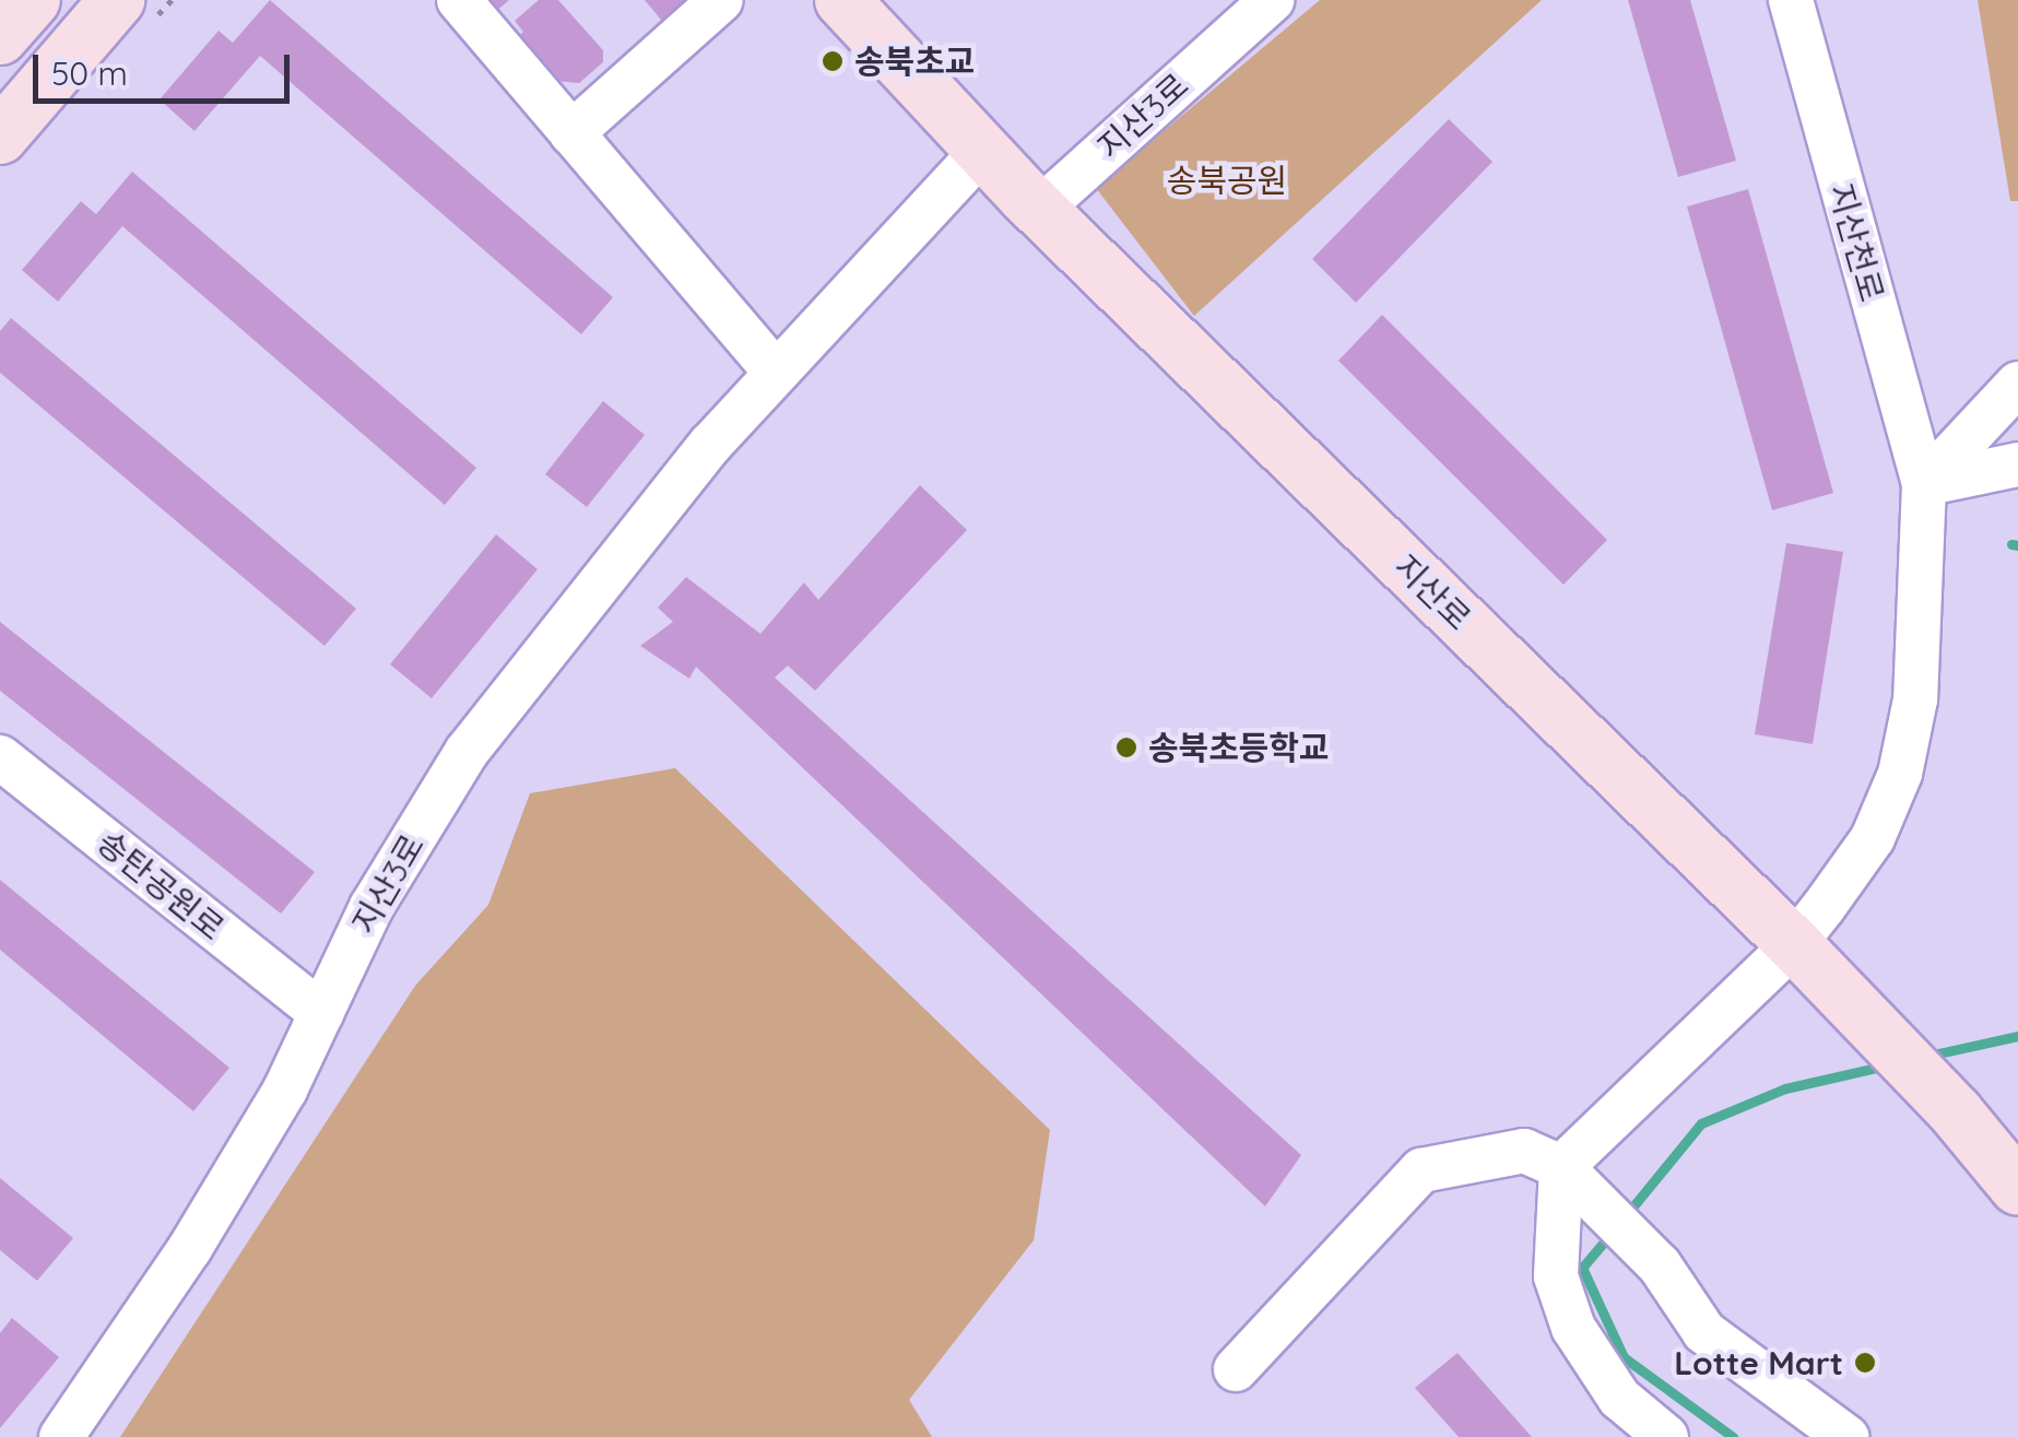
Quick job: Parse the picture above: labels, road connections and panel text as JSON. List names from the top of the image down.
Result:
{
  "streets": {
    "main road": ["지산로"],
    "street": ["지산3로", "지산천로", "송탄공원로"]
  },
  "crossings": [
    ["지산3로", "지산로"],
    ["지산3로", "송탄공원로"],
    ["지산천로", "지산로"]
  ],
  "parks": ["송북공원"],
  "places": ["송북초교", "송북초등학교", "Lotte Mart"],
  "scale_bar": "50 m"
}
